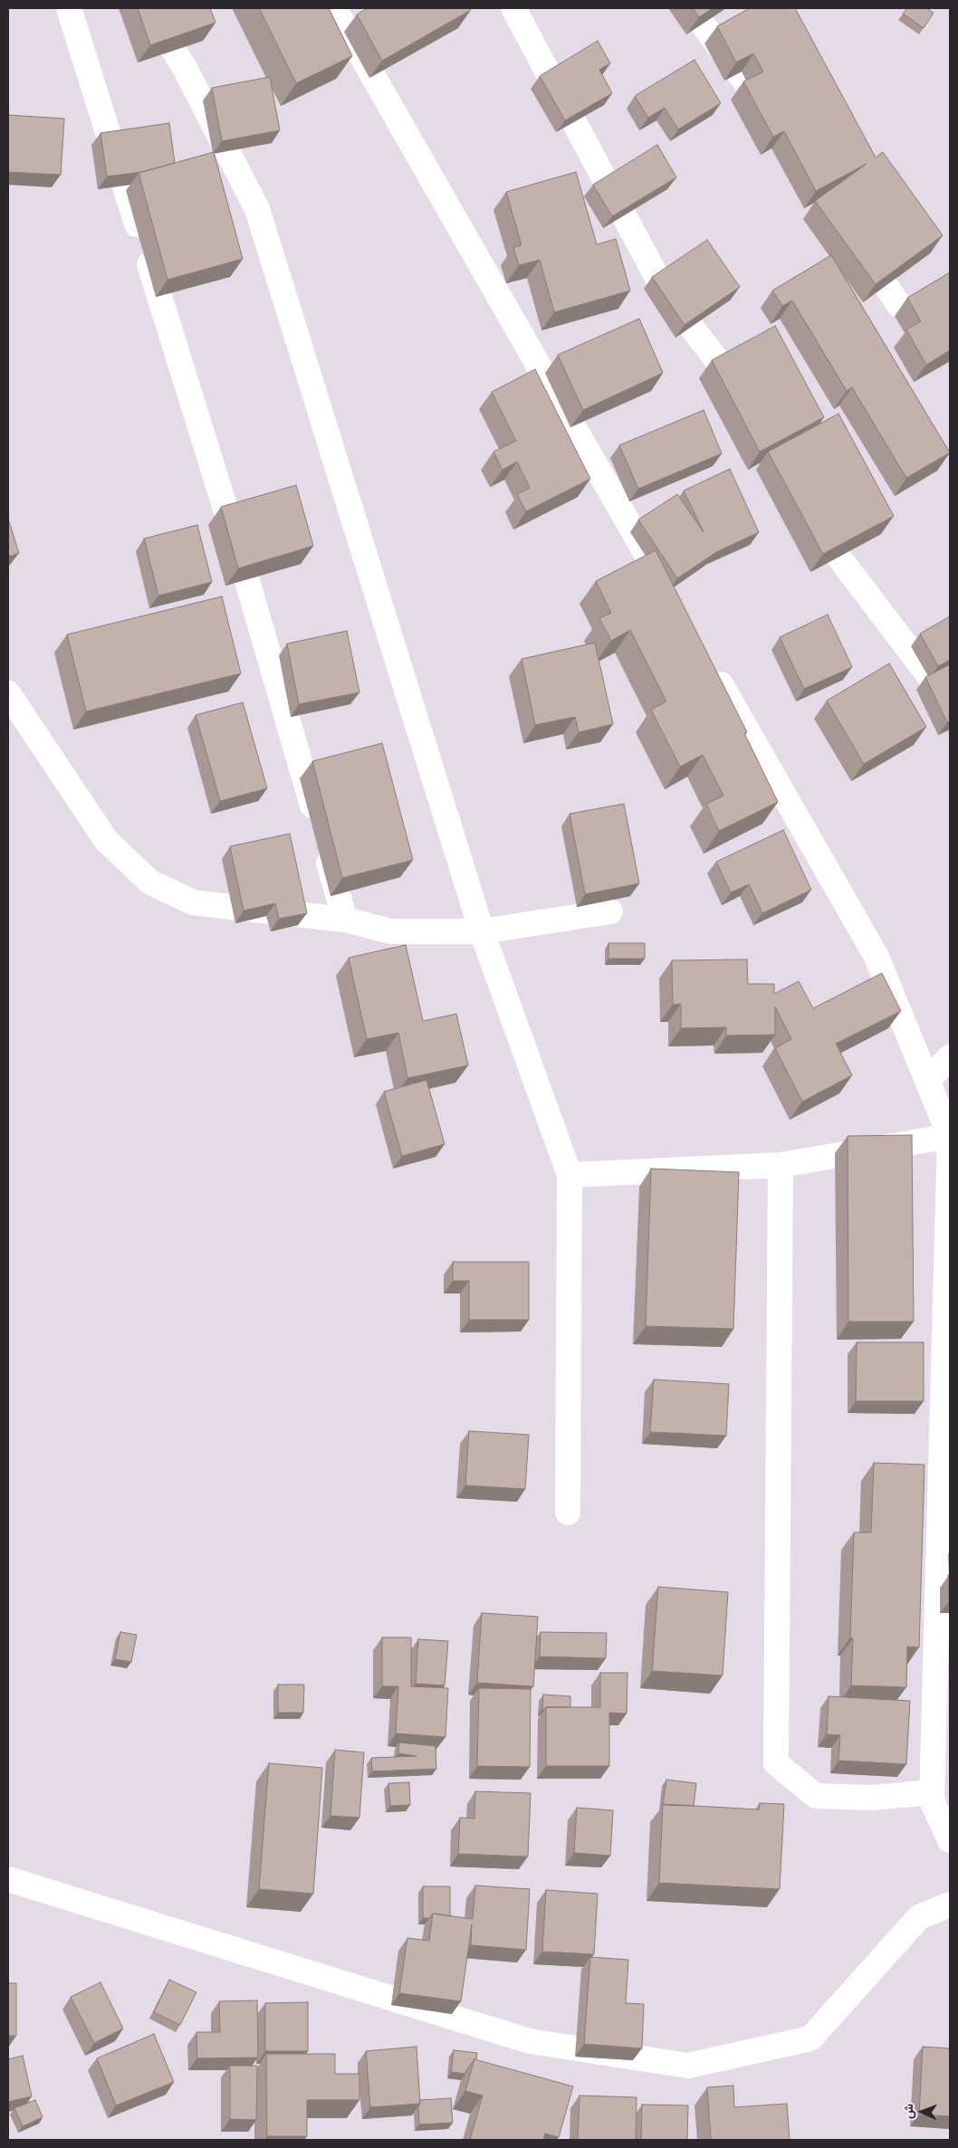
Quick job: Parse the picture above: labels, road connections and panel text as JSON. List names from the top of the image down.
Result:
{
  "north": "left"
}
